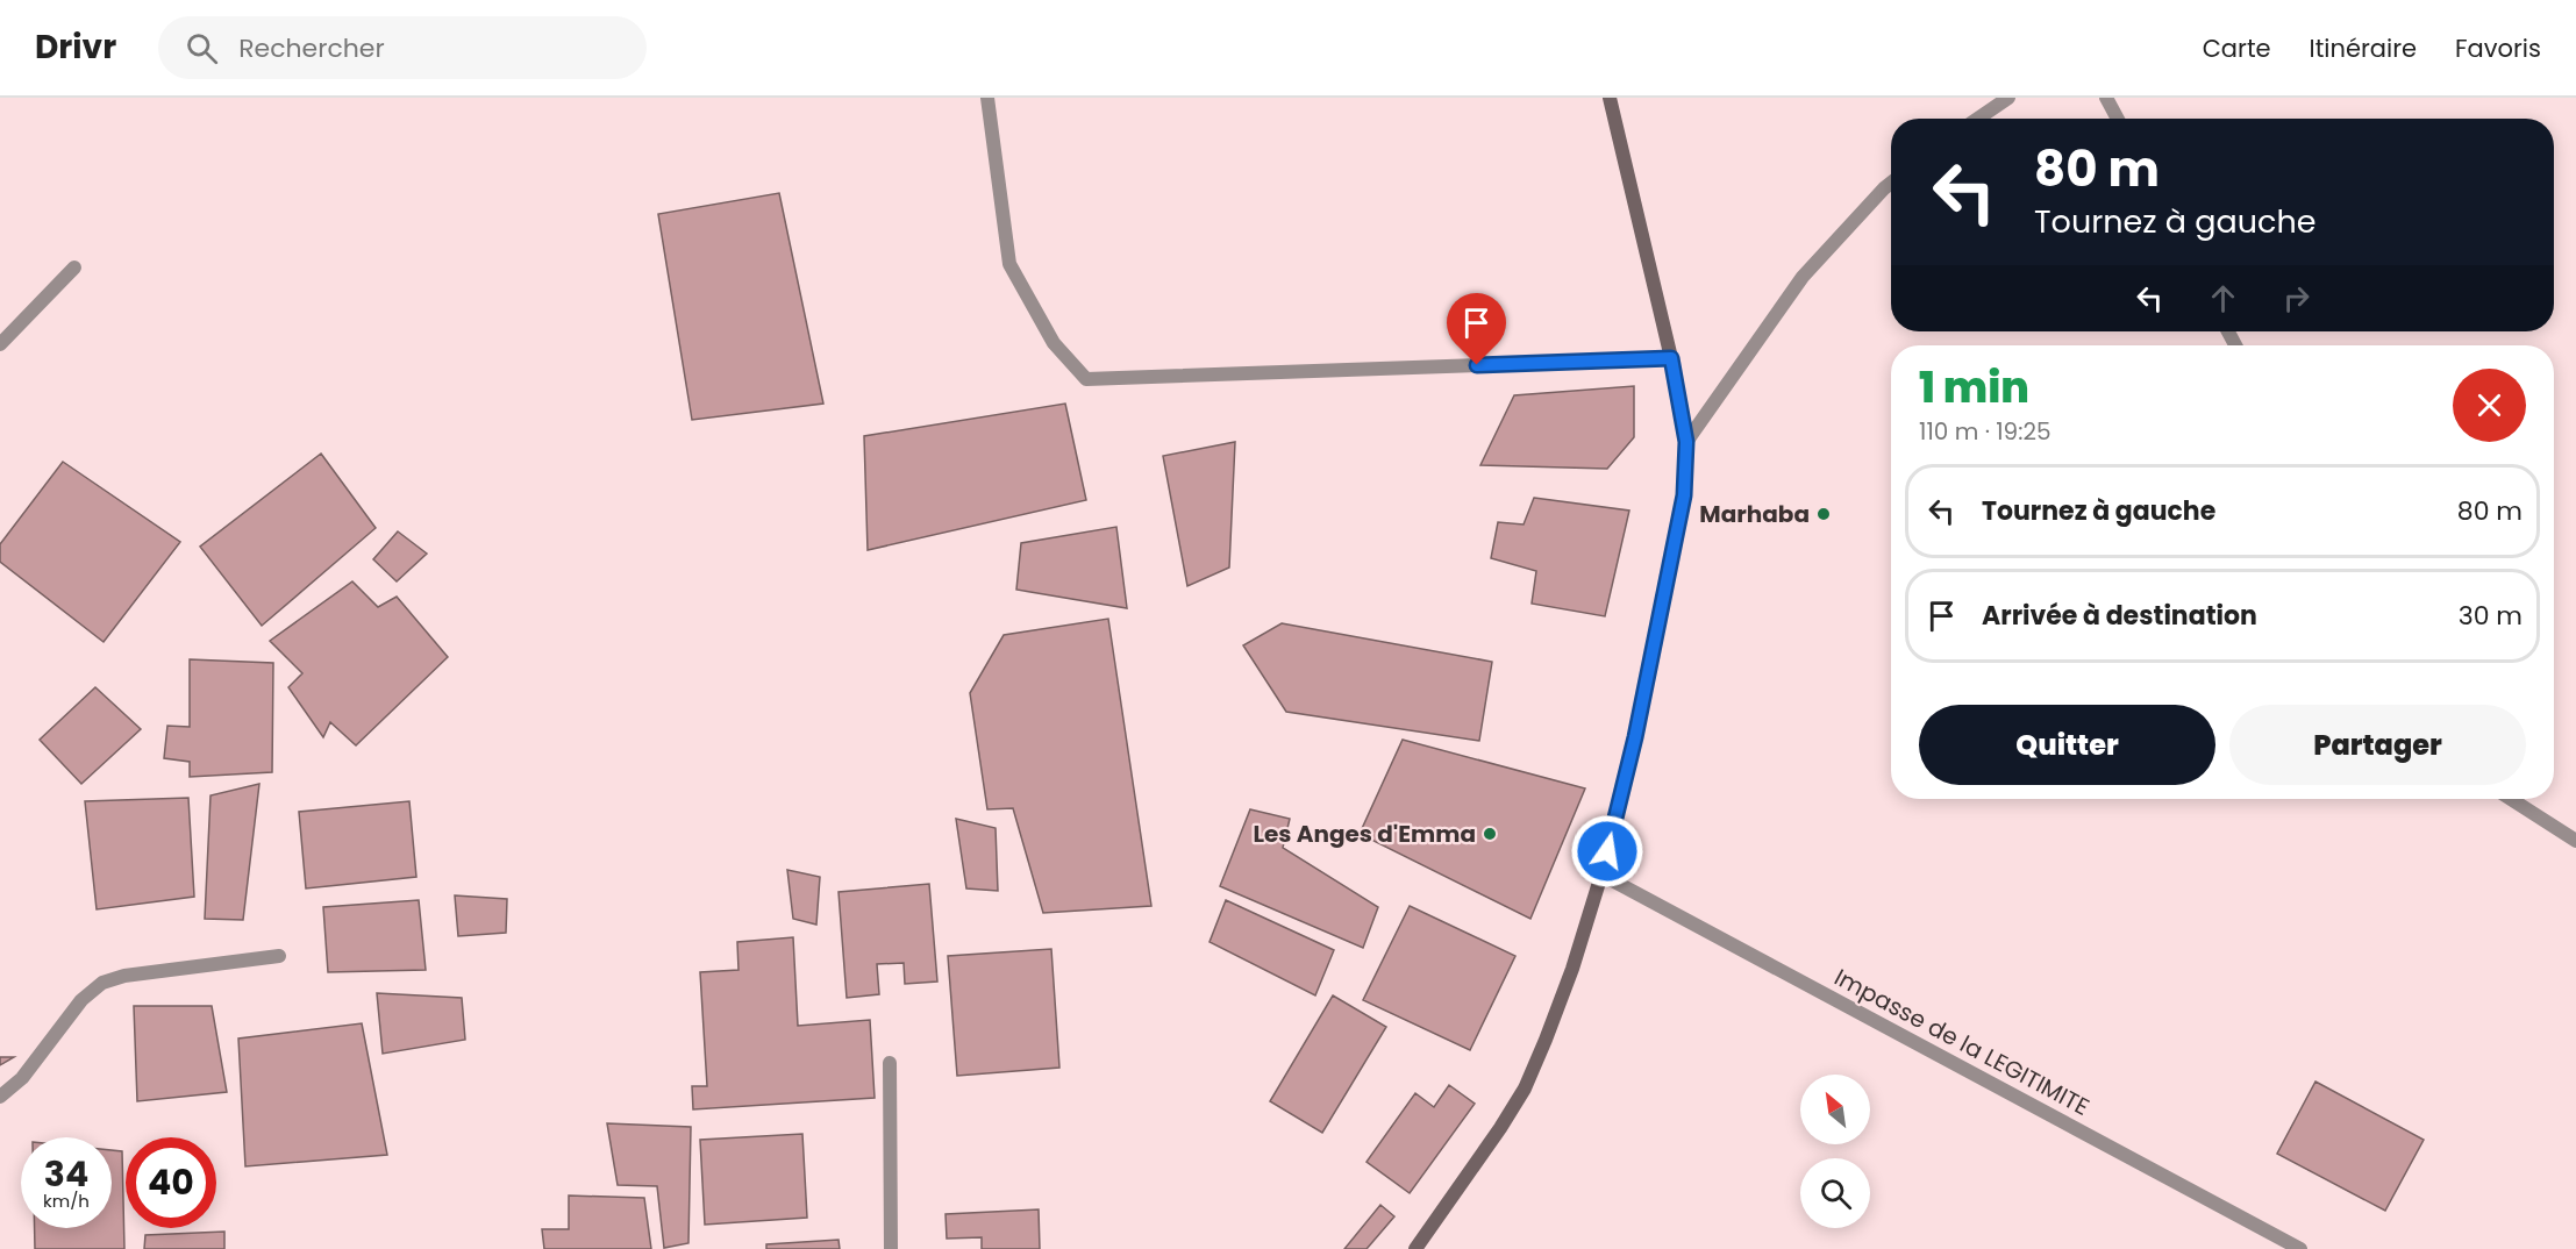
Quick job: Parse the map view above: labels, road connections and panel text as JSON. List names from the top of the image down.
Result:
{
  "streets": {
    "street": ["Impasse de la LEGITIMITE"]
  },
  "places": ["Marhaba", "Les Anges d'Emma"],
  "north": "top left",
  "page": {
    "header": "Drivr",
    "search": "Rechercher",
    "nav": ["Carte", "Itinéraire", "Favoris"],
    "turn": ["80 m", "Tournez à gauche"],
    "heading": ["1 min", "110 m · 19:25"],
    "list": [
      {
        "name": "Tournez à gauche",
        "value": "80 m"
      },
      {
        "name": "Arrivée à destination",
        "value": "30 m"
      }
    ],
    "buttons": ["Quitter", "Partager"],
    "speed": "34 km/h",
    "limit": "40"
  }
}
